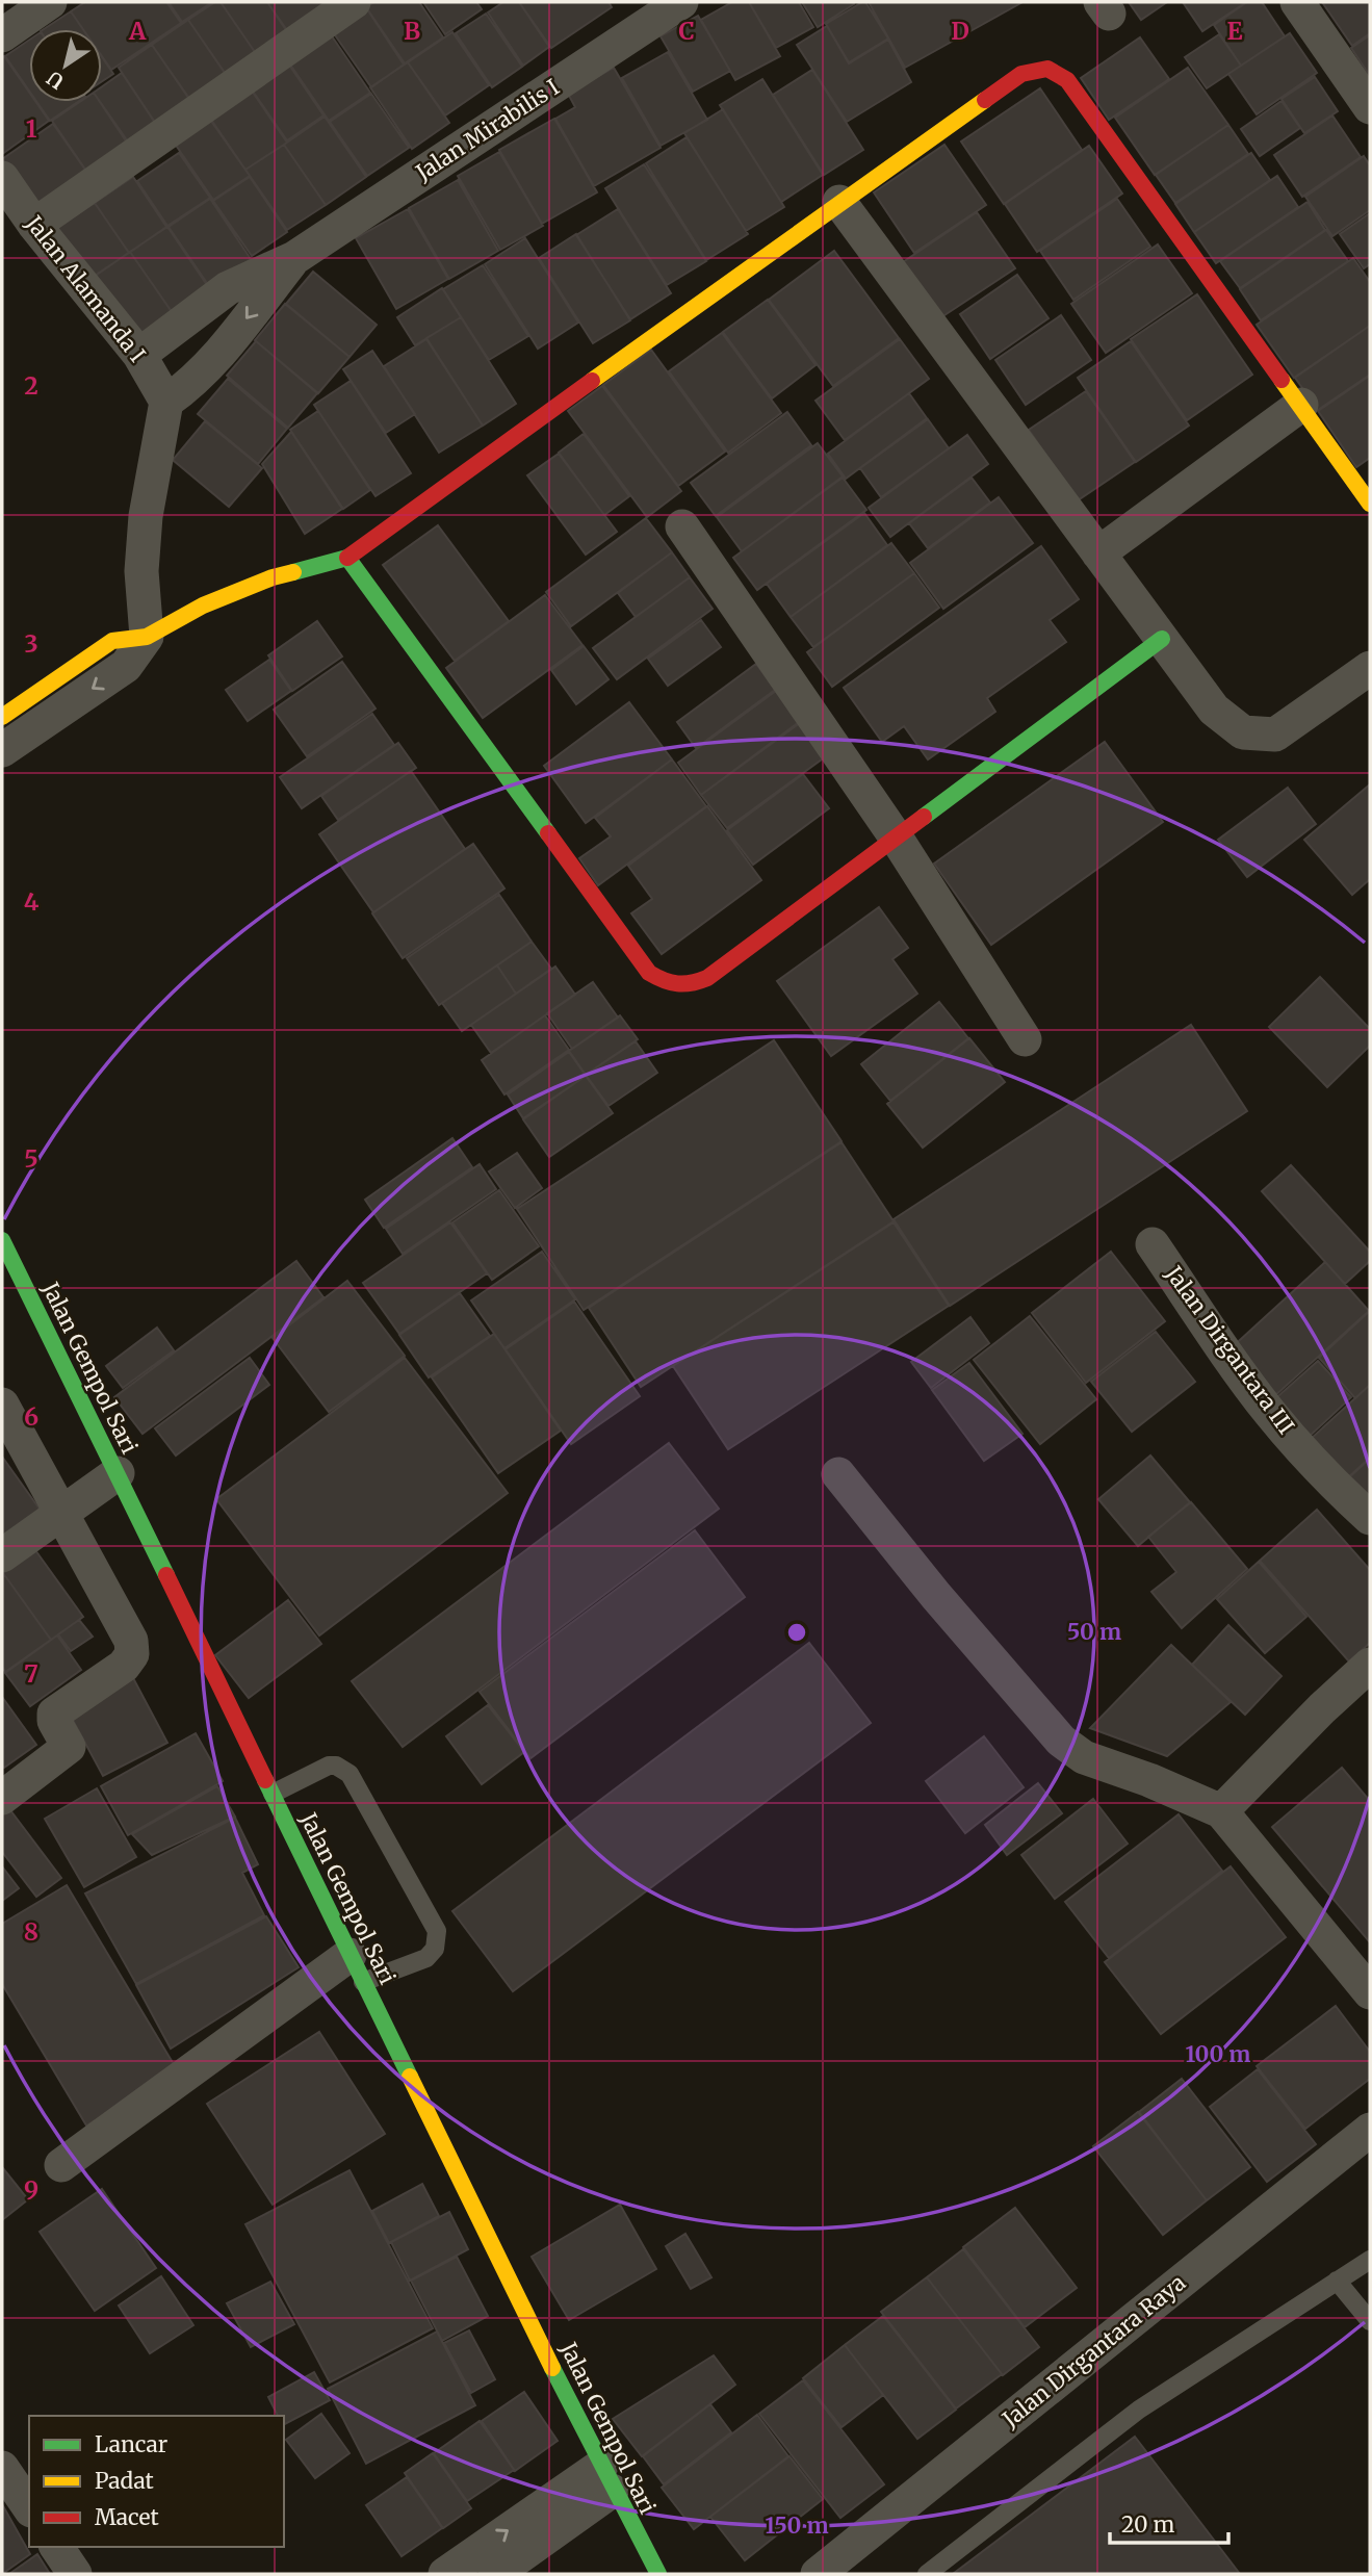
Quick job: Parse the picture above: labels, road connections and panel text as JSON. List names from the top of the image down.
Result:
{
  "streets": {
    "street": [
      "Jalan Mirabilis I",
      "Jalan Alamanda I",
      "Jalan Dirgantara III",
      "Jalan Gempol Sari",
      "Jalan Dirgantara Raya"
    ]
  },
  "crossings": [
    ["Jalan Mirabilis I", "Jalan Alamanda I"]
  ],
  "legend": ["Lancar", "Padat", "Macet"],
  "scale_bar": "20 m",
  "north": "bottom left",
  "grid": {
    "columns": [
      "A",
      "B",
      "C",
      "D",
      "E"
    ],
    "rows": [
      "1",
      "2",
      "3",
      "4",
      "5",
      "6",
      "7",
      "8",
      "9"
    ]
  },
  "rings": ["50 m", "100 m", "150 m"]
}
